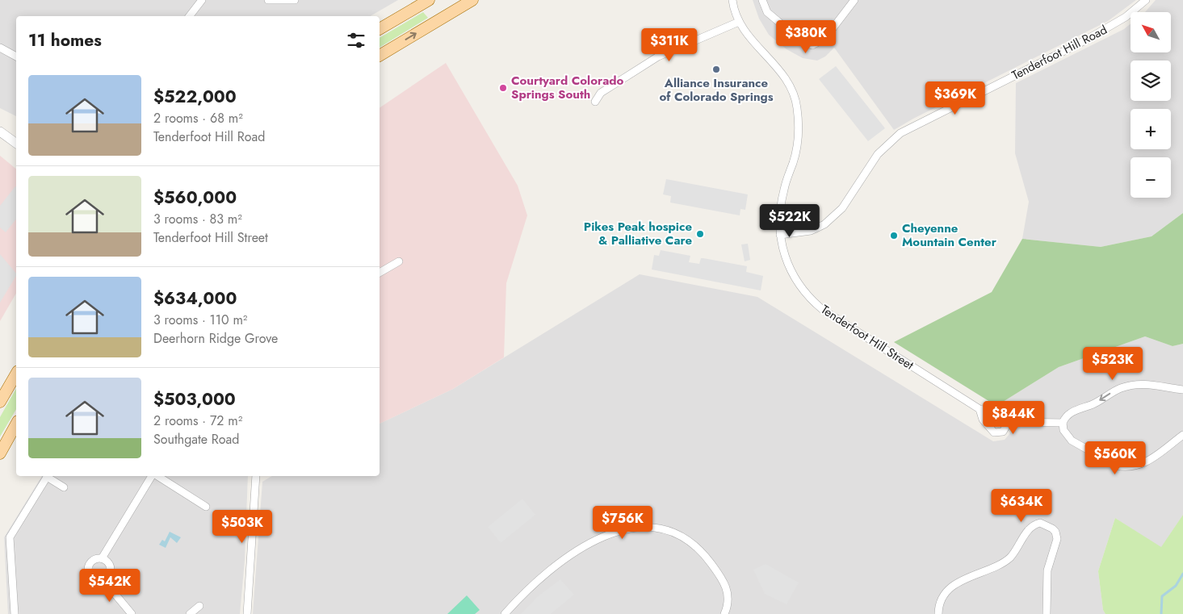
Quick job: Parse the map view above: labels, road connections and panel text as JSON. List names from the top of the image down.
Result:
{
  "streets": {
    "street": ["Tenderfoot Hill Road", "Tenderfoot Hill Street"]
  },
  "crossings": [
    ["Tenderfoot Hill Road", "Tenderfoot Hill Street"]
  ],
  "places": [
    "Alliance Insurance of Colorado Springs",
    "Courtyard Colorado Springs South",
    "Pikes Peak hospice & Palliative Care",
    "Cheyenne Mountain Center"
  ],
  "north": "top left",
  "page": {
    "map_buttons": ["+", "−"],
    "heading": "11 homes",
    "price": [
      "$380K",
      "$311K",
      "$369K",
      "$522K",
      "$523K",
      "$844K",
      "$560K",
      "$634K",
      "$756K",
      "$503K",
      "$542K"
    ],
    "list": [
      {
        "name": "$522,000",
        "note": "2 rooms · 68 m² · Tenderfoot Hill Road"
      },
      {
        "name": "$560,000",
        "note": "3 rooms · 83 m² · Tenderfoot Hill Street"
      },
      {
        "name": "$634,000",
        "note": "3 rooms · 110 m² · Deerhorn Ridge Grove"
      },
      {
        "name": "$503,000",
        "note": "2 rooms · 72 m² · Southgate Road"
      }
    ]
  }
}
